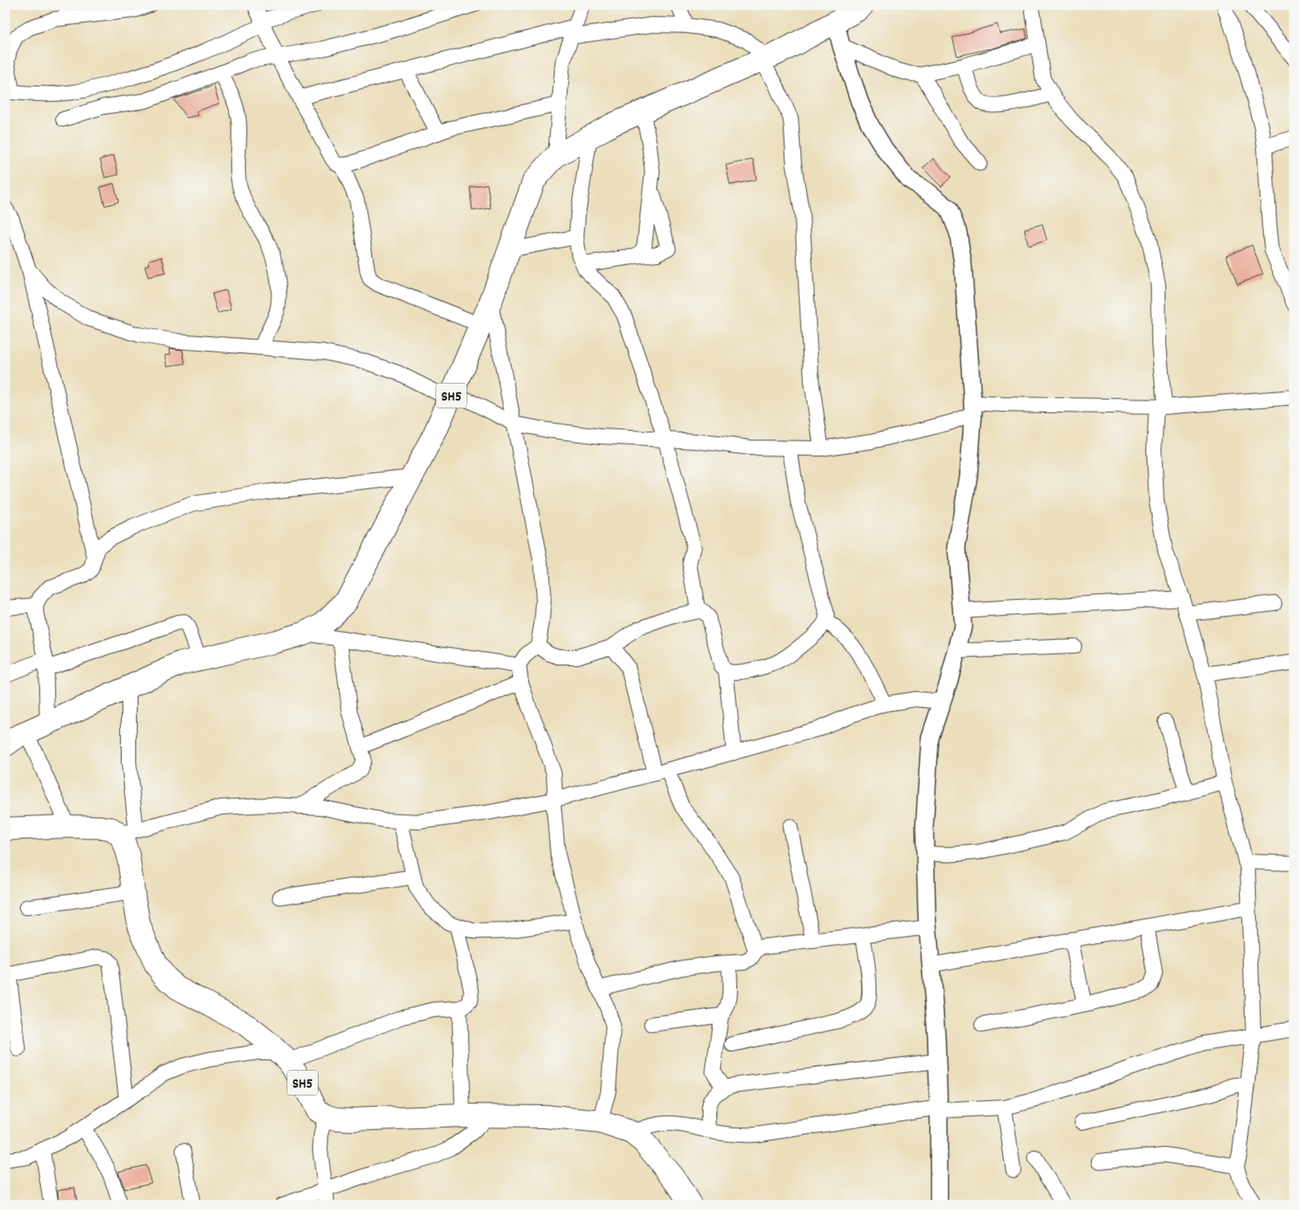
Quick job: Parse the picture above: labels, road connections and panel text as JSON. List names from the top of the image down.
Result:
{
  "streets": {
    "main road": ["SH5"]
  }
}
